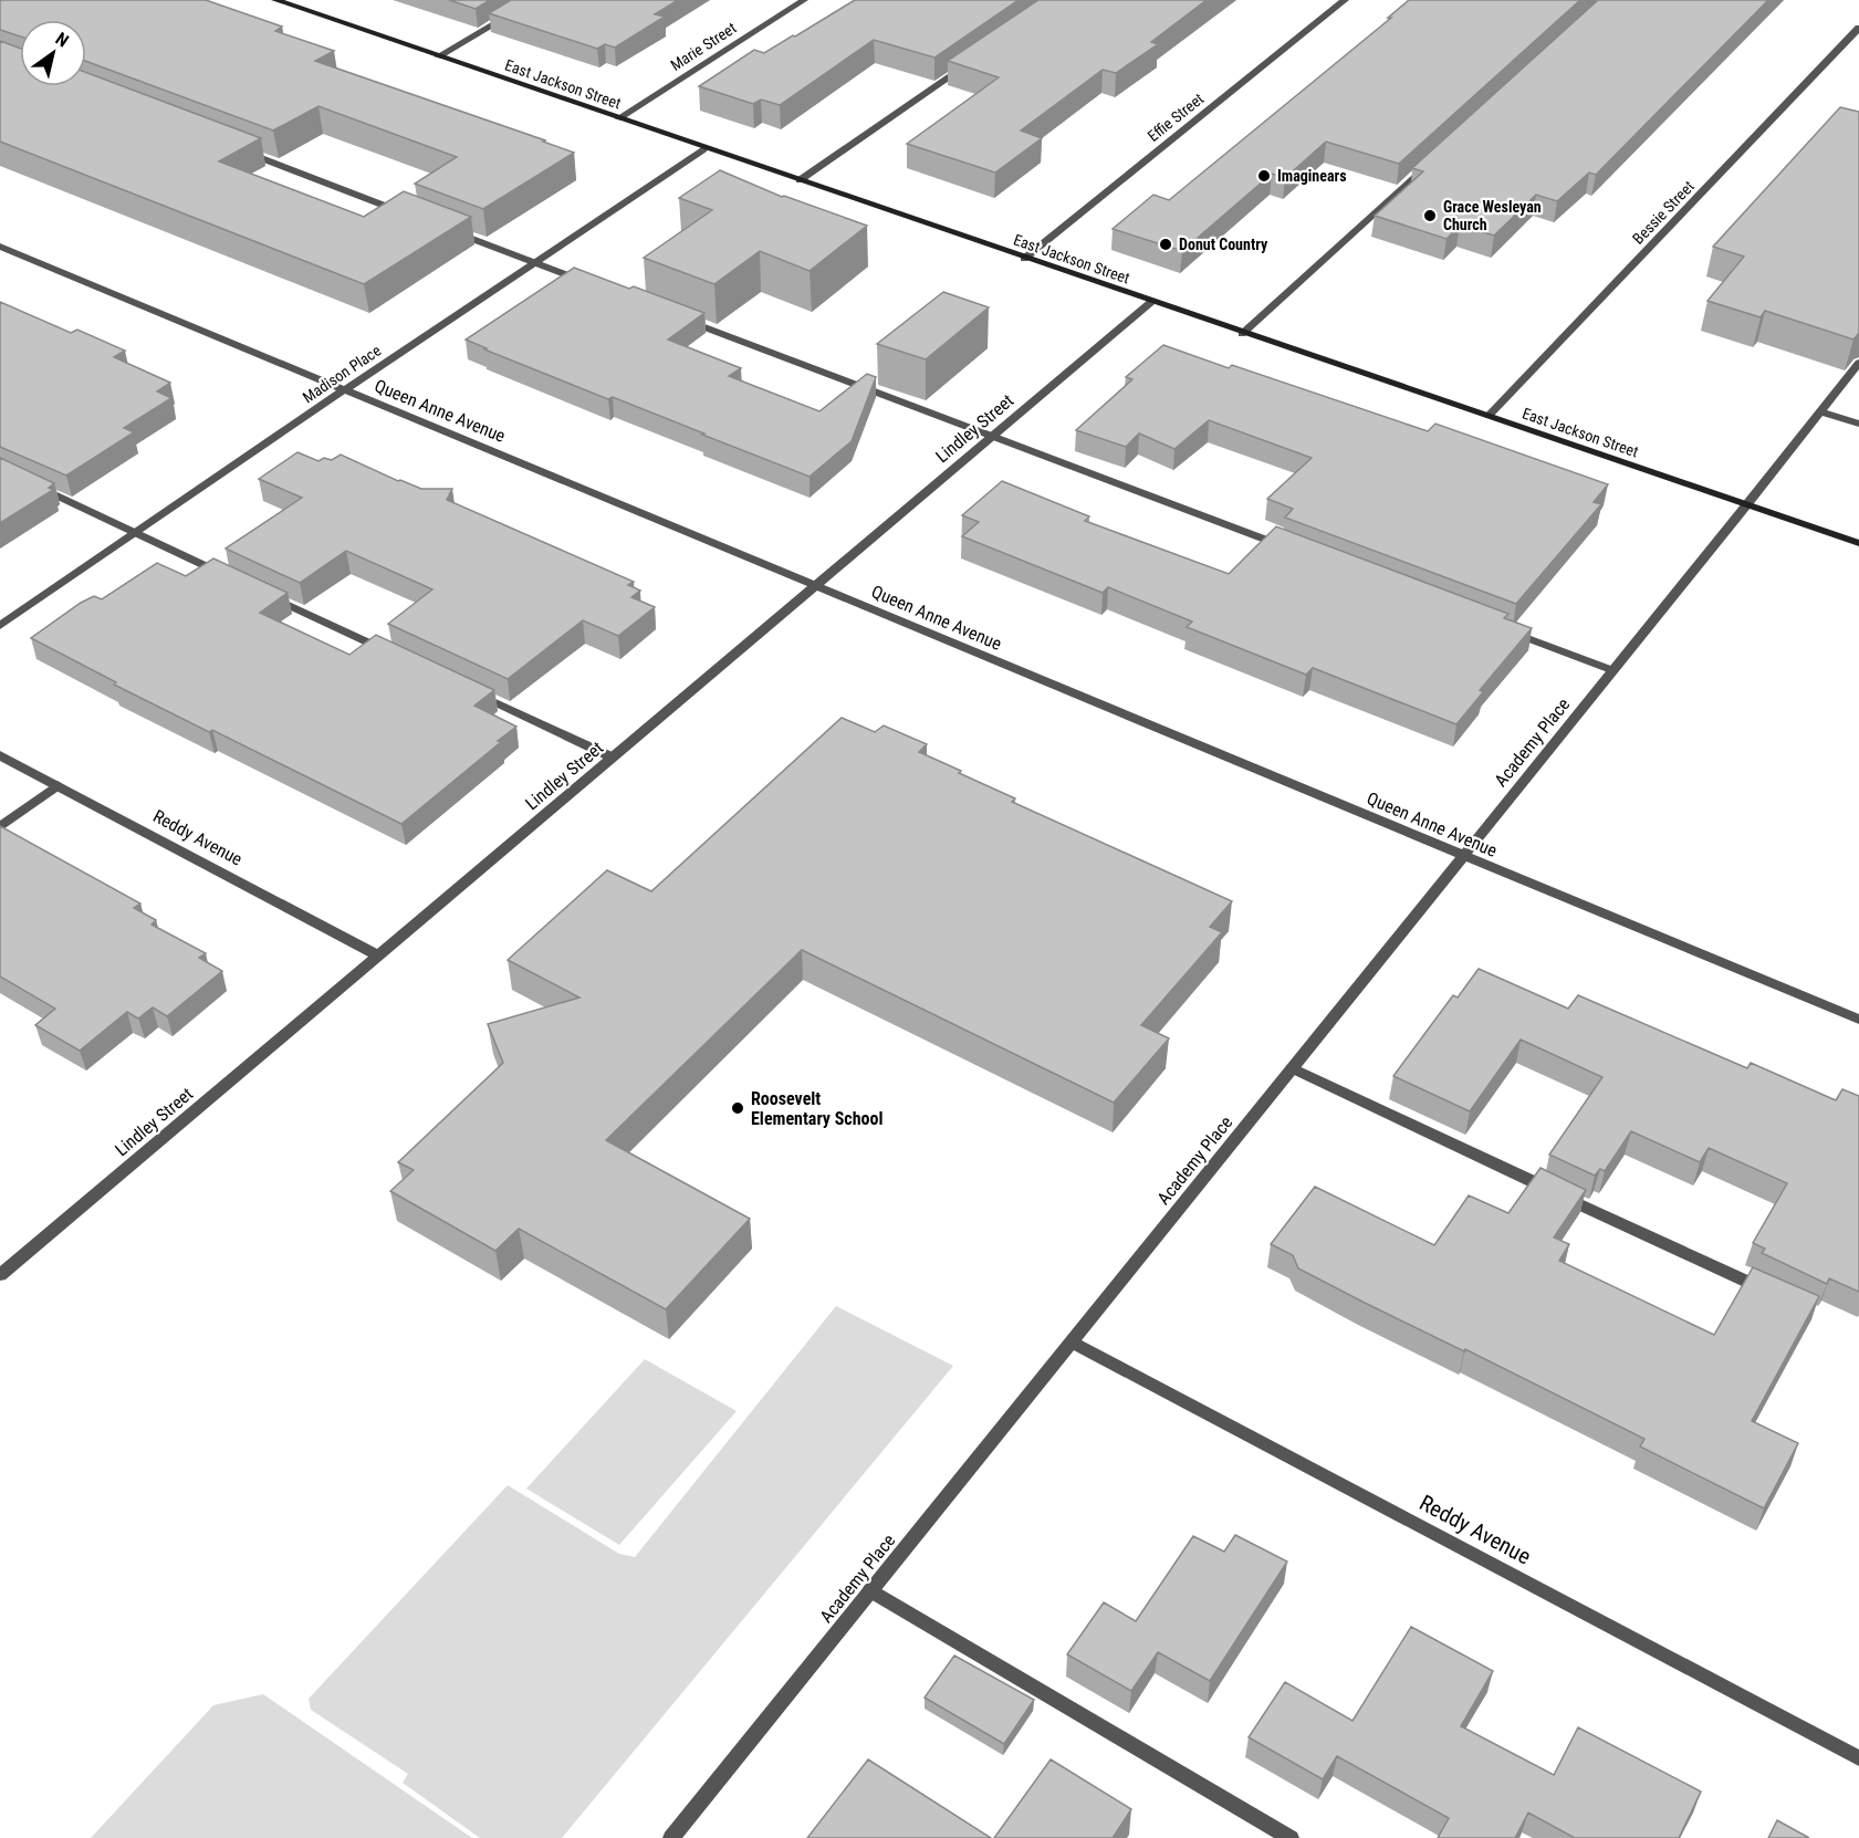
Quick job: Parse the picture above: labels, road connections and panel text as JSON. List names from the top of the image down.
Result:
{
  "streets": {
    "street": [
      "Marie Street",
      "East Jackson Street",
      "Effie Street",
      "Bessie Street",
      "Madison Place",
      "Queen Anne Avenue",
      "Lindley Street",
      "Academy Place",
      "Reddy Avenue"
    ]
  },
  "crossings": [
    ["Marie Street", "East Jackson Street"],
    ["East Jackson Street", "Effie Street"],
    ["East Jackson Street", "Bessie Street"],
    ["East Jackson Street", "Madison Place"],
    ["East Jackson Street", "Lindley Street"],
    ["East Jackson Street", "Academy Place"],
    ["Madison Place", "Queen Anne Avenue"],
    ["Queen Anne Avenue", "Lindley Street"],
    ["Queen Anne Avenue", "Academy Place"],
    ["Lindley Street", "Reddy Avenue"],
    ["Academy Place", "Reddy Avenue"]
  ],
  "places": [
    "Imaginears",
    "Grace Wesleyan Church",
    "Donut Country",
    "Roosevelt Elementary School"
  ],
  "north": "top right"
}
